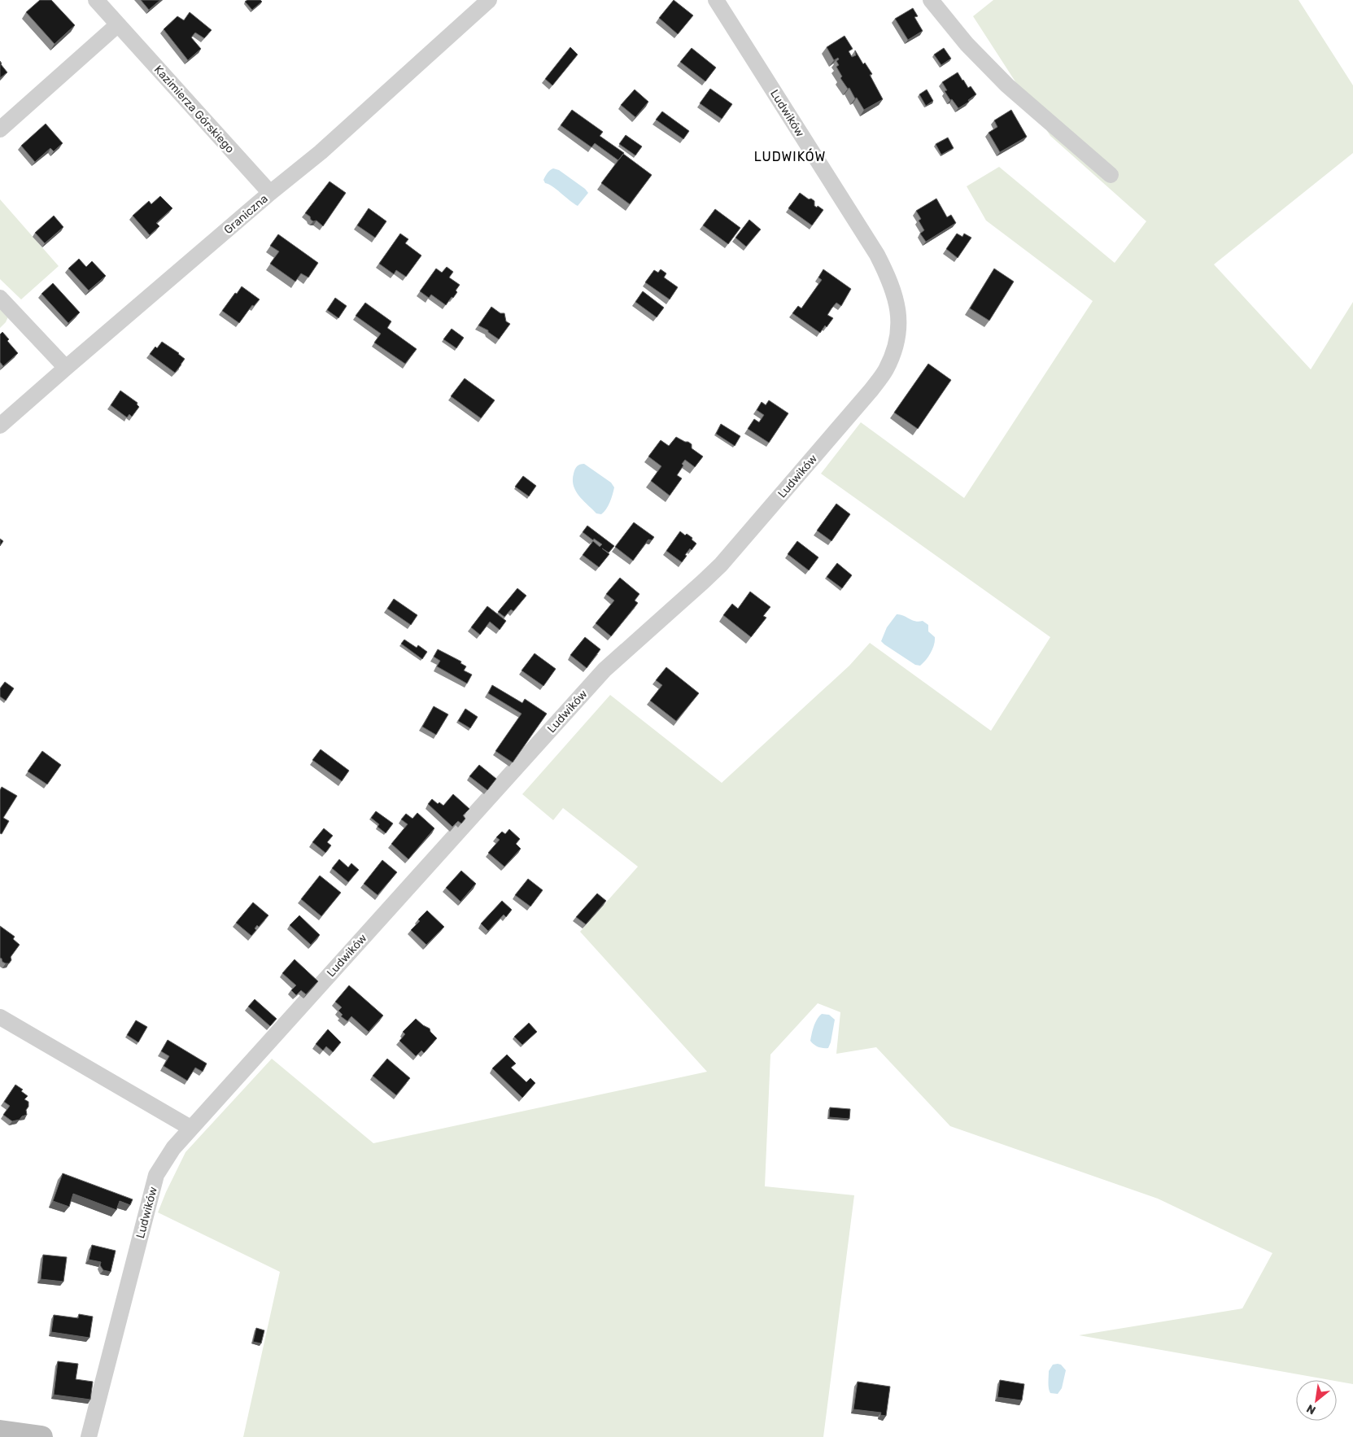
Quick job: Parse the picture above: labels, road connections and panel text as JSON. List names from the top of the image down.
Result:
{
  "streets": {
    "street": ["Kazimierza Górskiego", "Ludwików", "Graniczna"]
  },
  "crossings": [
    ["Kazimierza Górskiego", "Graniczna"]
  ],
  "districts": ["LUDWIKÓW"],
  "north": "bottom left"
}
